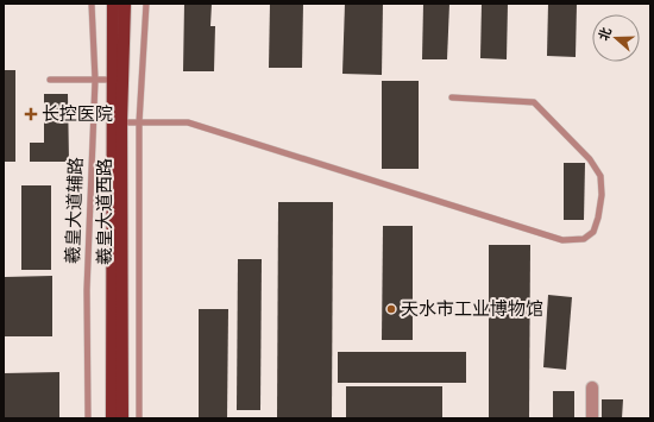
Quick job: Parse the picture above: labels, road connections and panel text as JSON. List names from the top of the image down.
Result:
{
  "streets": {
    "main road": ["羲皇大道西路"],
    "lane": ["羲皇大道辅路"]
  },
  "places": {
    "health": ["长控医院"],
    "other": ["天水市工业博物馆"]
  },
  "north": "left"
}
